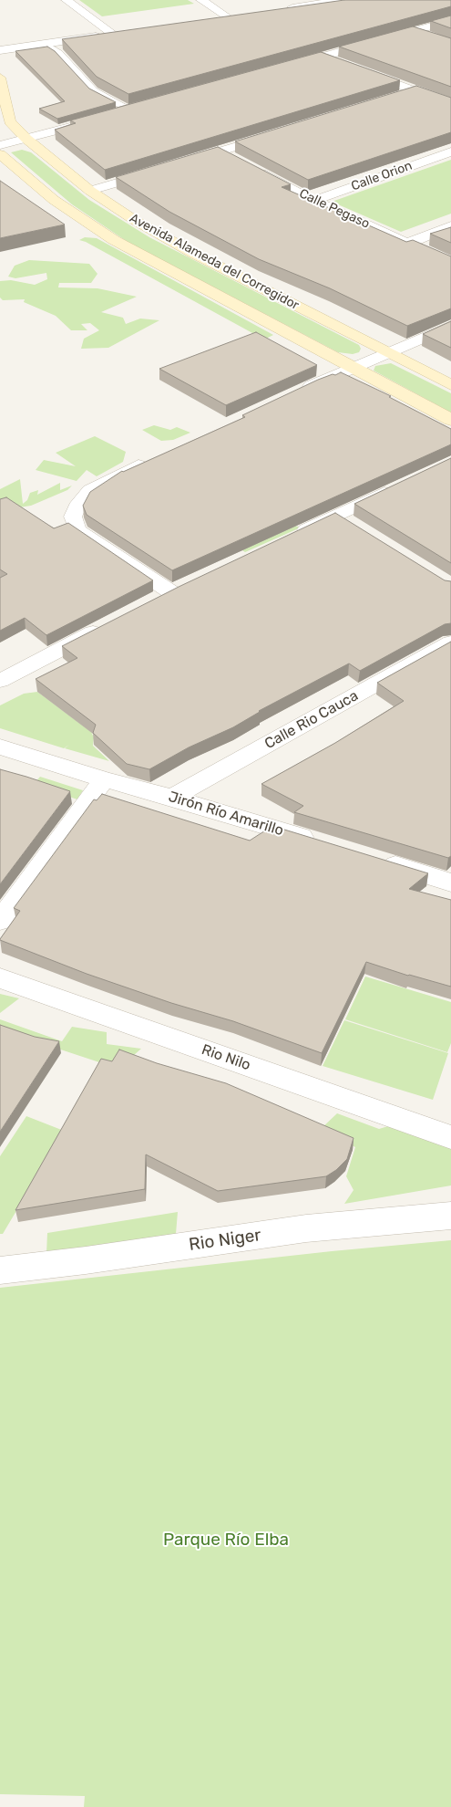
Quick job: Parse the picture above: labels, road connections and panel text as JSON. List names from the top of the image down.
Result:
{
  "streets": {
    "main road": ["Avenida Alameda del Corregidor"],
    "street": [
      "Calle Orion",
      "Calle Pegaso",
      "Calle Rio Cauca",
      "Jirón Río Amarillo",
      "Rio Nilo",
      "Rio Niger"
    ]
  },
  "crossings": [
    ["Calle Orion", "Calle Pegaso"],
    ["Calle Rio Cauca", "Jirón Río Amarillo"]
  ],
  "parks": ["Parque Río Elba"]
}
